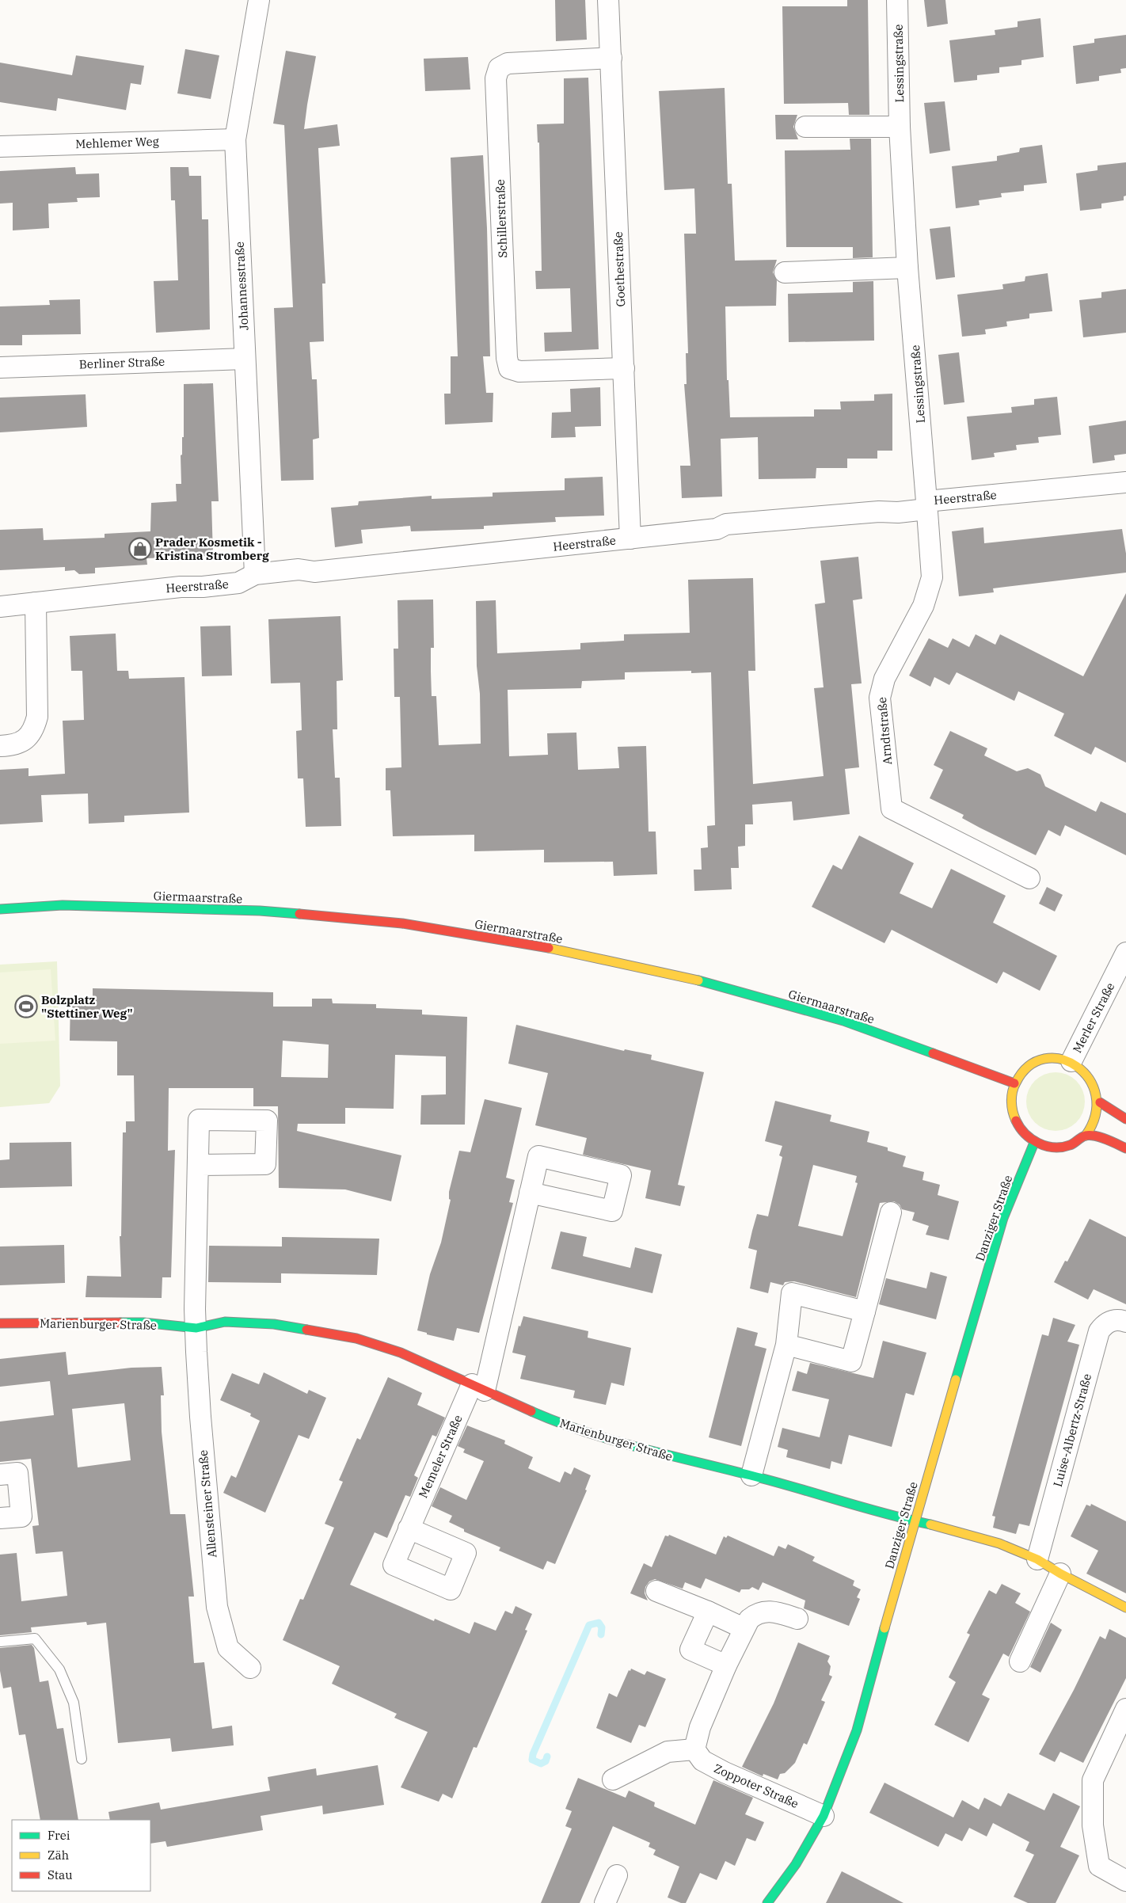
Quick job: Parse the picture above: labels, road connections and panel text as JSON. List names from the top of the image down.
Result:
{
  "streets": {
    "street": [
      "Lessingstraße",
      "Mehlemer Weg",
      "Schillerstraße",
      "Goethestraße",
      "Johannesstraße",
      "Berliner Straße",
      "Heerstraße",
      "Arndtstraße",
      "Giermaarstraße",
      "Merler Straße",
      "Danziger Straße",
      "Marienburger Straße",
      "Luise-Albertz-Straße",
      "Memeler Straße",
      "Allensteiner Straße",
      "Zoppoter Straße"
    ]
  },
  "crossings": [
    ["Lessingstraße", "Heerstraße"],
    ["Lessingstraße", "Arndtstraße"],
    ["Mehlemer Weg", "Johannesstraße"],
    ["Schillerstraße", "Goethestraße"],
    ["Goethestraße", "Heerstraße"],
    ["Johannesstraße", "Berliner Straße"],
    ["Johannesstraße", "Heerstraße"],
    ["Heerstraße", "Arndtstraße"],
    ["Giermaarstraße", "Merler Straße"],
    ["Giermaarstraße", "Danziger Straße"],
    ["Merler Straße", "Danziger Straße"],
    ["Danziger Straße", "Marienburger Straße"],
    ["Danziger Straße", "Zoppoter Straße"],
    ["Marienburger Straße", "Luise-Albertz-Straße"],
    ["Marienburger Straße", "Memeler Straße"],
    ["Marienburger Straße", "Allensteiner Straße"]
  ],
  "places": {
    "shop": ["Prader Kosmetik - Kristina Stromberg"],
    "sports": ["Bolzplatz \"Stettiner Weg\""]
  },
  "legend": ["Frei", "Zäh", "Stau"]
}
